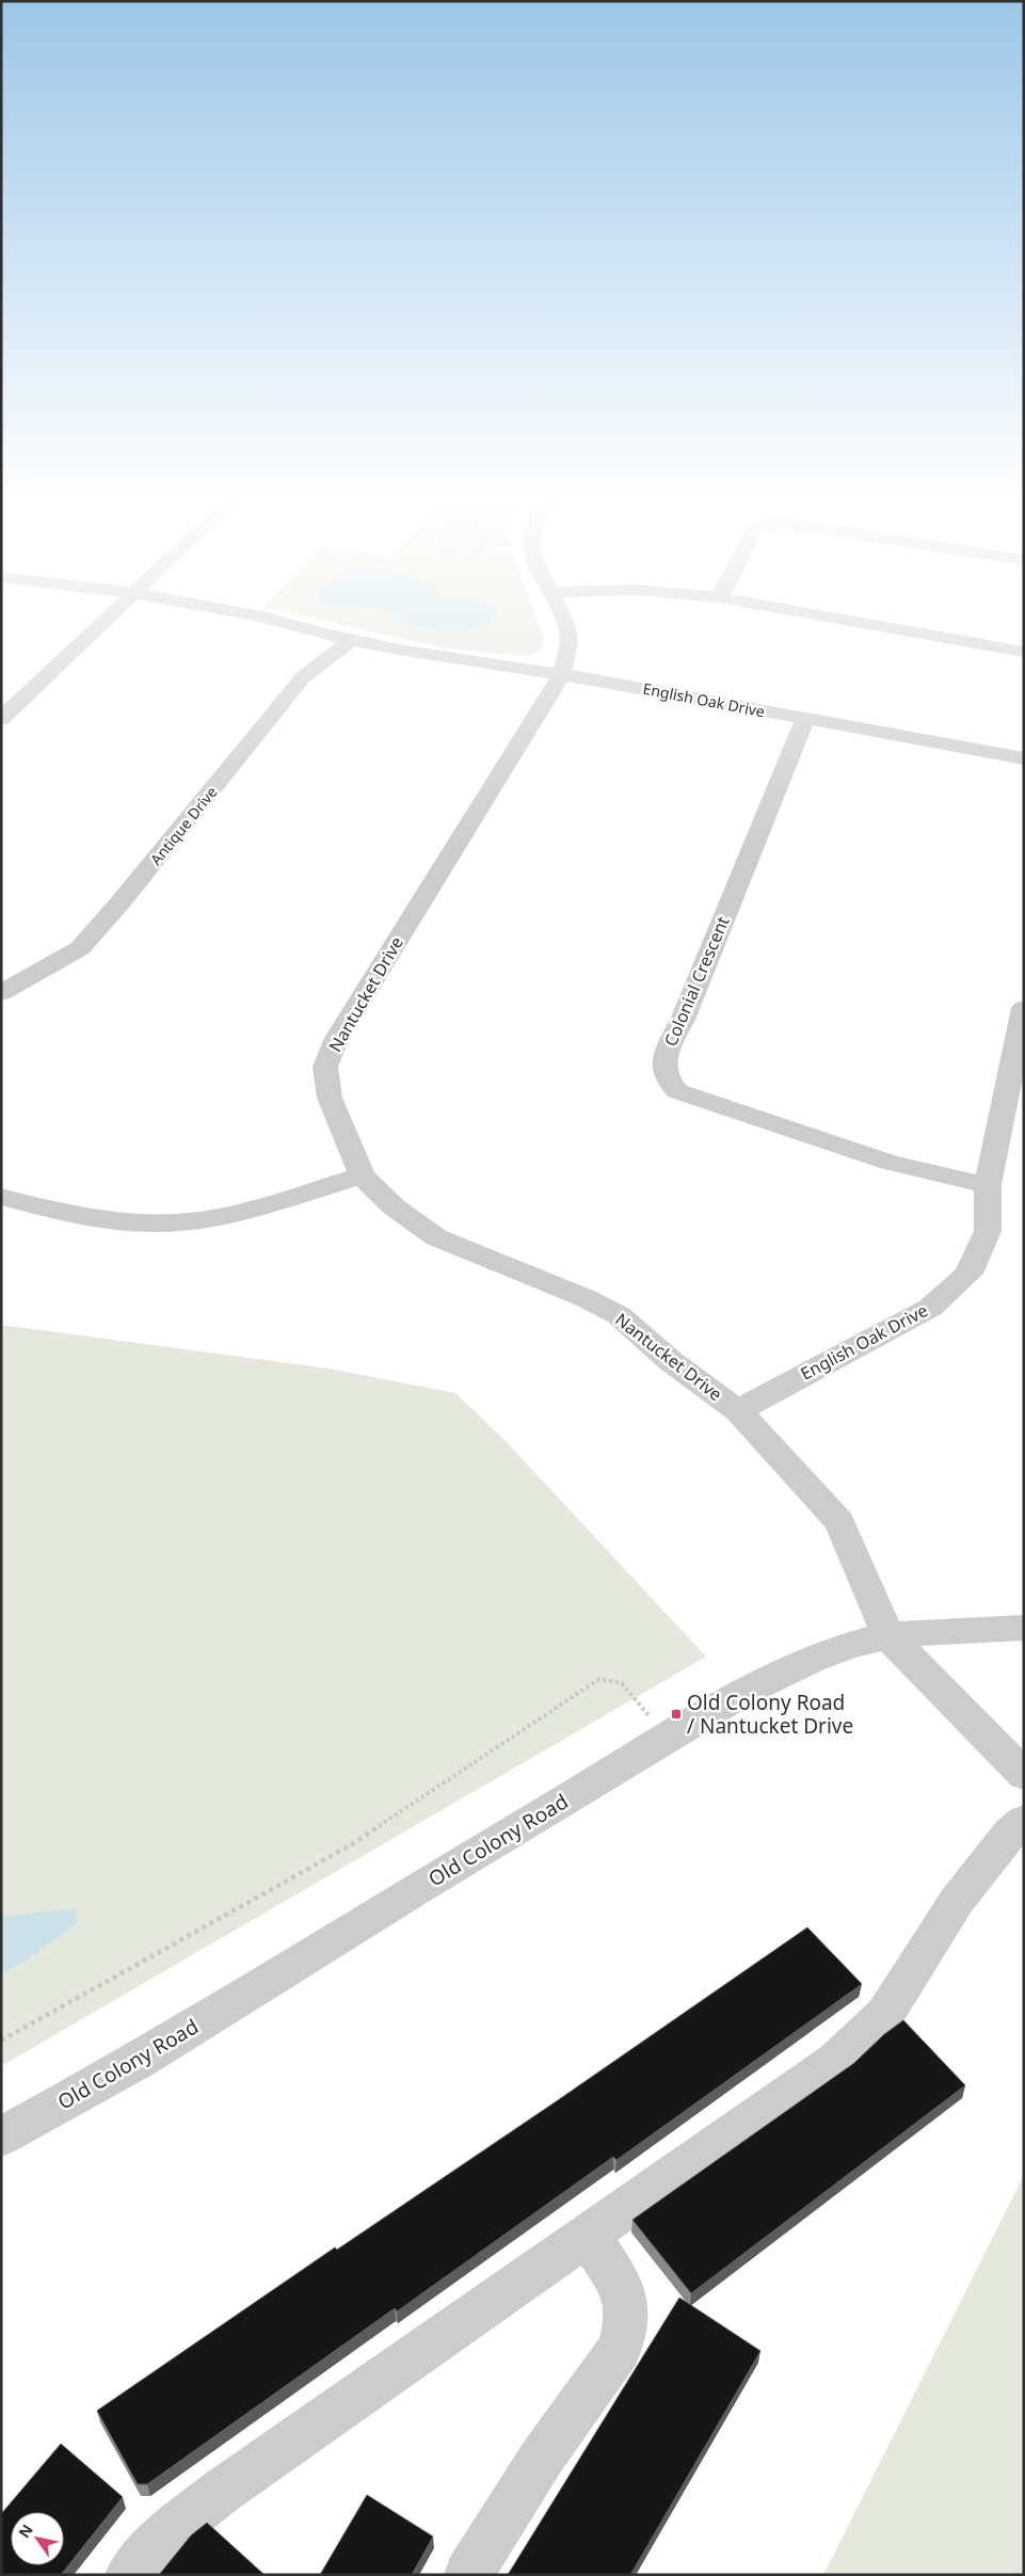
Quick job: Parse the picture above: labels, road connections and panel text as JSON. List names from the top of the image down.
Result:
{
  "streets": {
    "street": [
      "English Oak Drive",
      "Antique Drive",
      "Colonial Crescent",
      "Nantucket Drive",
      "Old Colony Road"
    ]
  },
  "crossings": [
    ["English Oak Drive", "Antique Drive"],
    ["English Oak Drive", "Colonial Crescent"],
    ["English Oak Drive", "Nantucket Drive"],
    ["Nantucket Drive", "Old Colony Road"]
  ],
  "places": {
    "transit": ["Old Colony Road / Nantucket Drive"]
  },
  "north": "top left"
}
